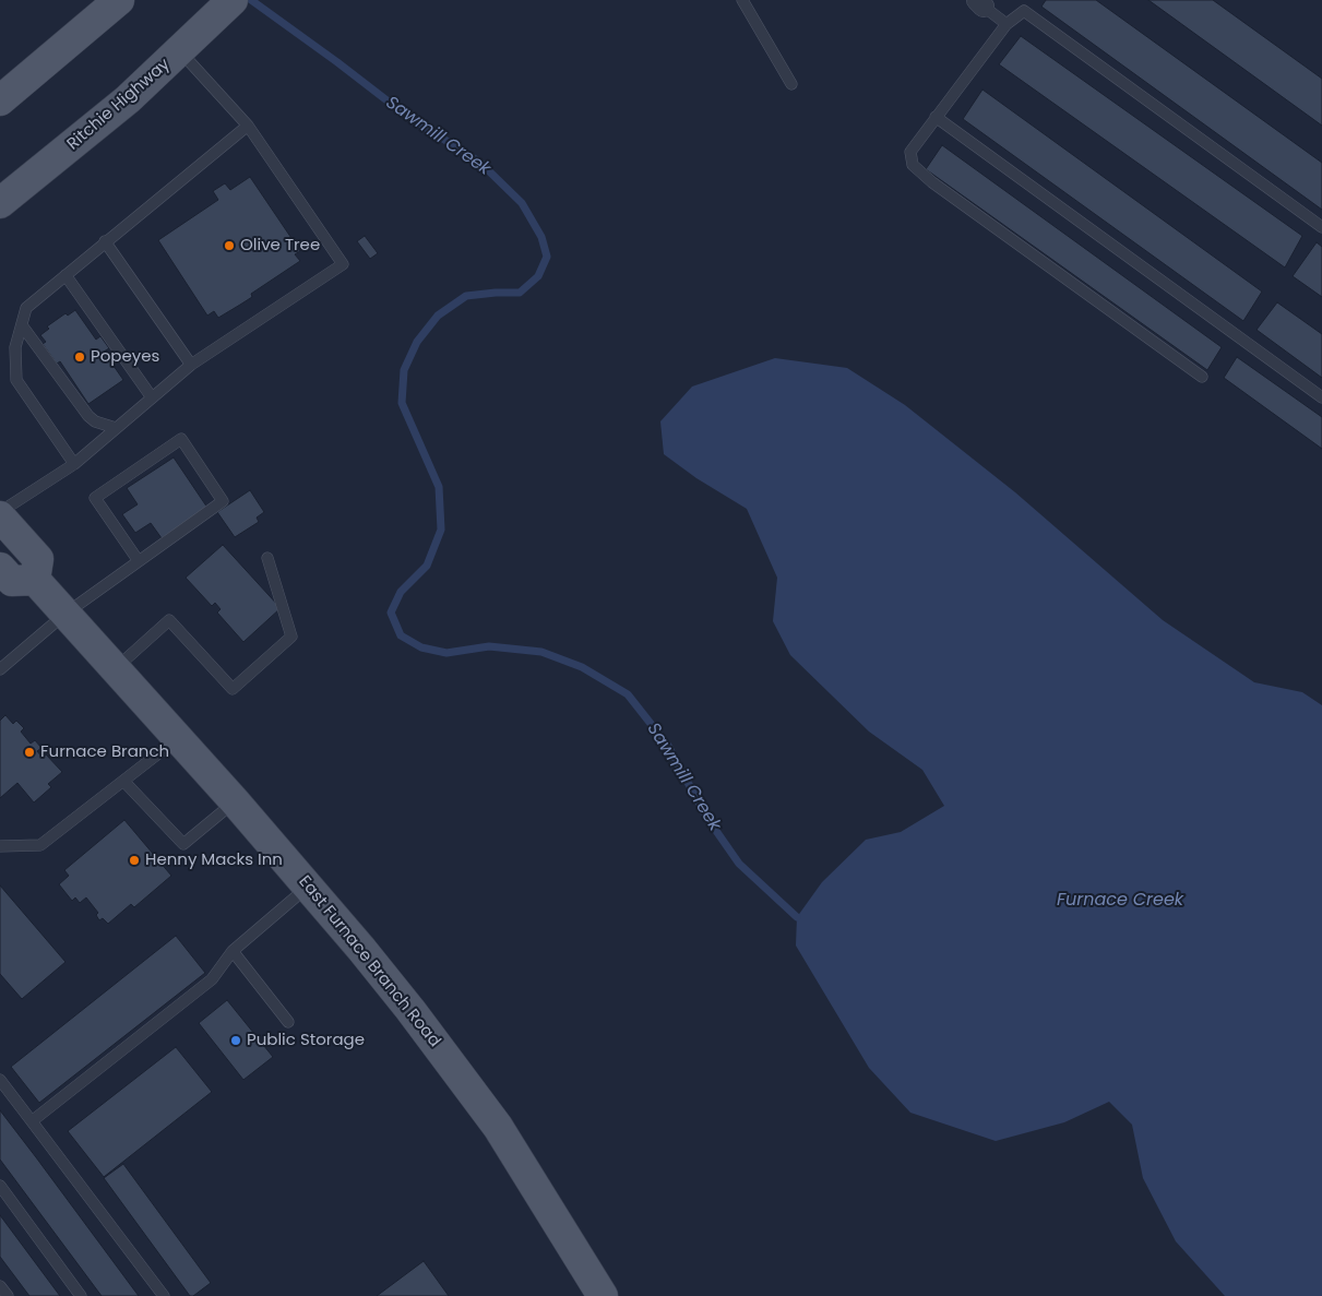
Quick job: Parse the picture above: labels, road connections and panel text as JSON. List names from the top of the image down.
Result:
{
  "streets": {
    "main road": ["Ritchie Highway", "East Furnace Branch Road"]
  },
  "water": ["Sawmill Creek", "Furnace Creek"],
  "places": [
    "Olive Tree",
    "Popeyes",
    "Furnace Branch",
    "Henny Macks Inn",
    "Public Storage"
  ]
}
